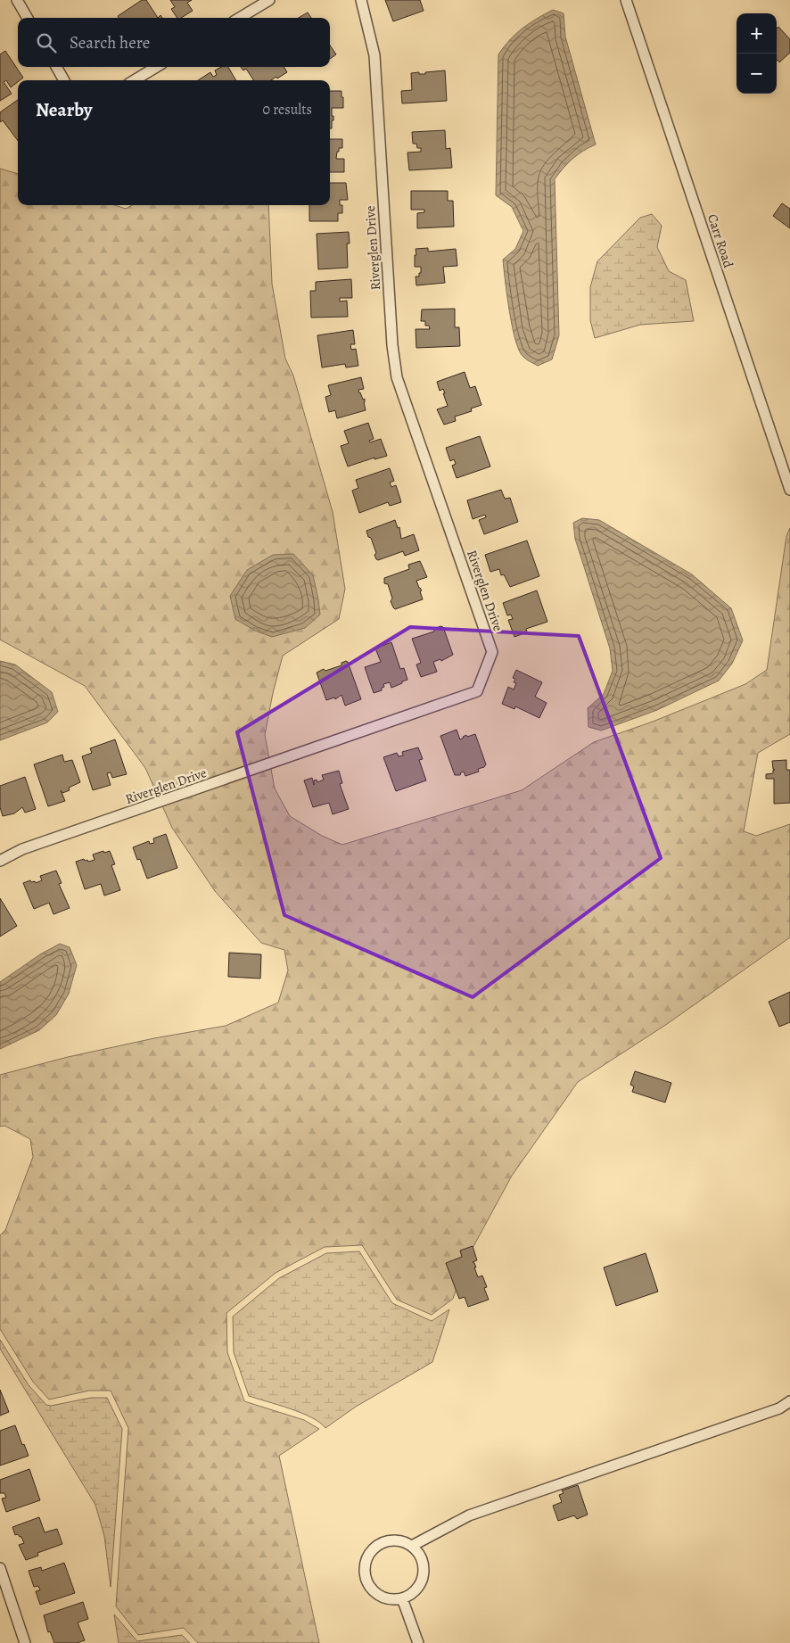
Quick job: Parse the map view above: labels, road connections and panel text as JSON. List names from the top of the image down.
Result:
{
  "streets": {
    "street": ["Carr Road", "Riverglen Drive"]
  },
  "page": {
    "map_buttons": ["+", "−"],
    "search": "Search here",
    "heading": ["Nearby", "0 results"]
  }
}
